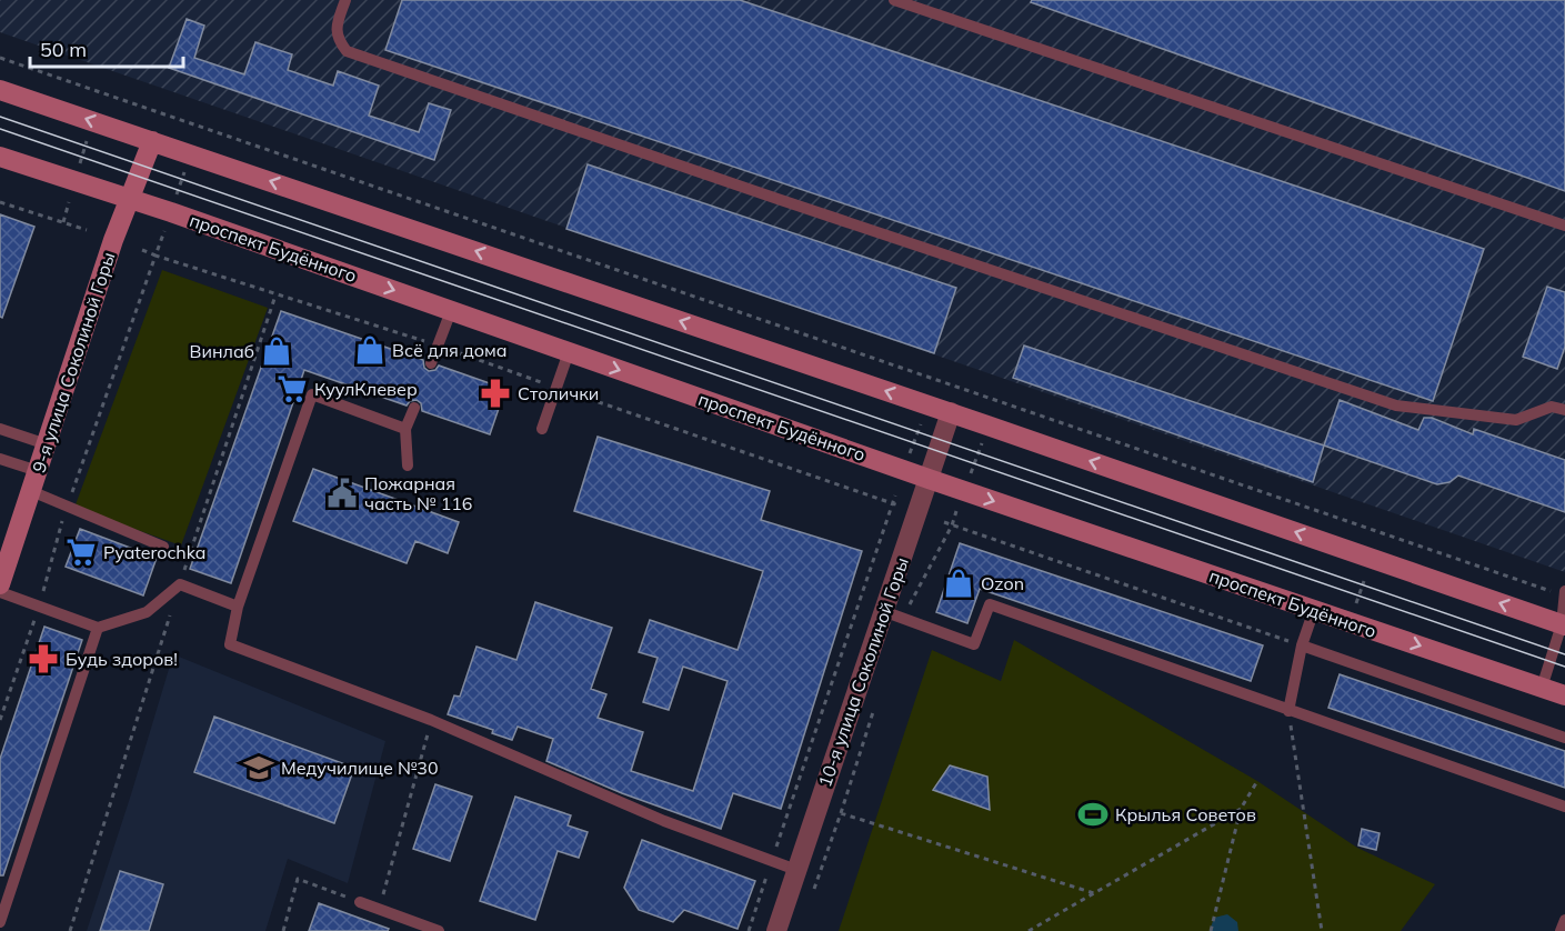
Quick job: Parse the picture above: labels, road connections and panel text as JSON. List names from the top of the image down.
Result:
{
  "streets": {
    "main road": ["проспект Будённого", "9-я улица Соколиной Горы"],
    "street": ["10-я улица Соколиной Горы"]
  },
  "crossings": [
    ["проспект Будённого", "9-я улица Соколиной Горы"],
    ["проспект Будённого", "10-я улица Соколиной Горы"]
  ],
  "places": {
    "shop": ["Всё для дома", "Винлаб", "Ozon"],
    "supermarket": ["КуулКлевер", "Pyaterochka"],
    "pharmacy": ["Столички", "Будь здоров!"],
    "public building": ["Пожарная часть № 116"],
    "school or university": ["Медучилище №30"],
    "sports": ["Крылья Советов"]
  },
  "scale_bar": "50 m"
}
